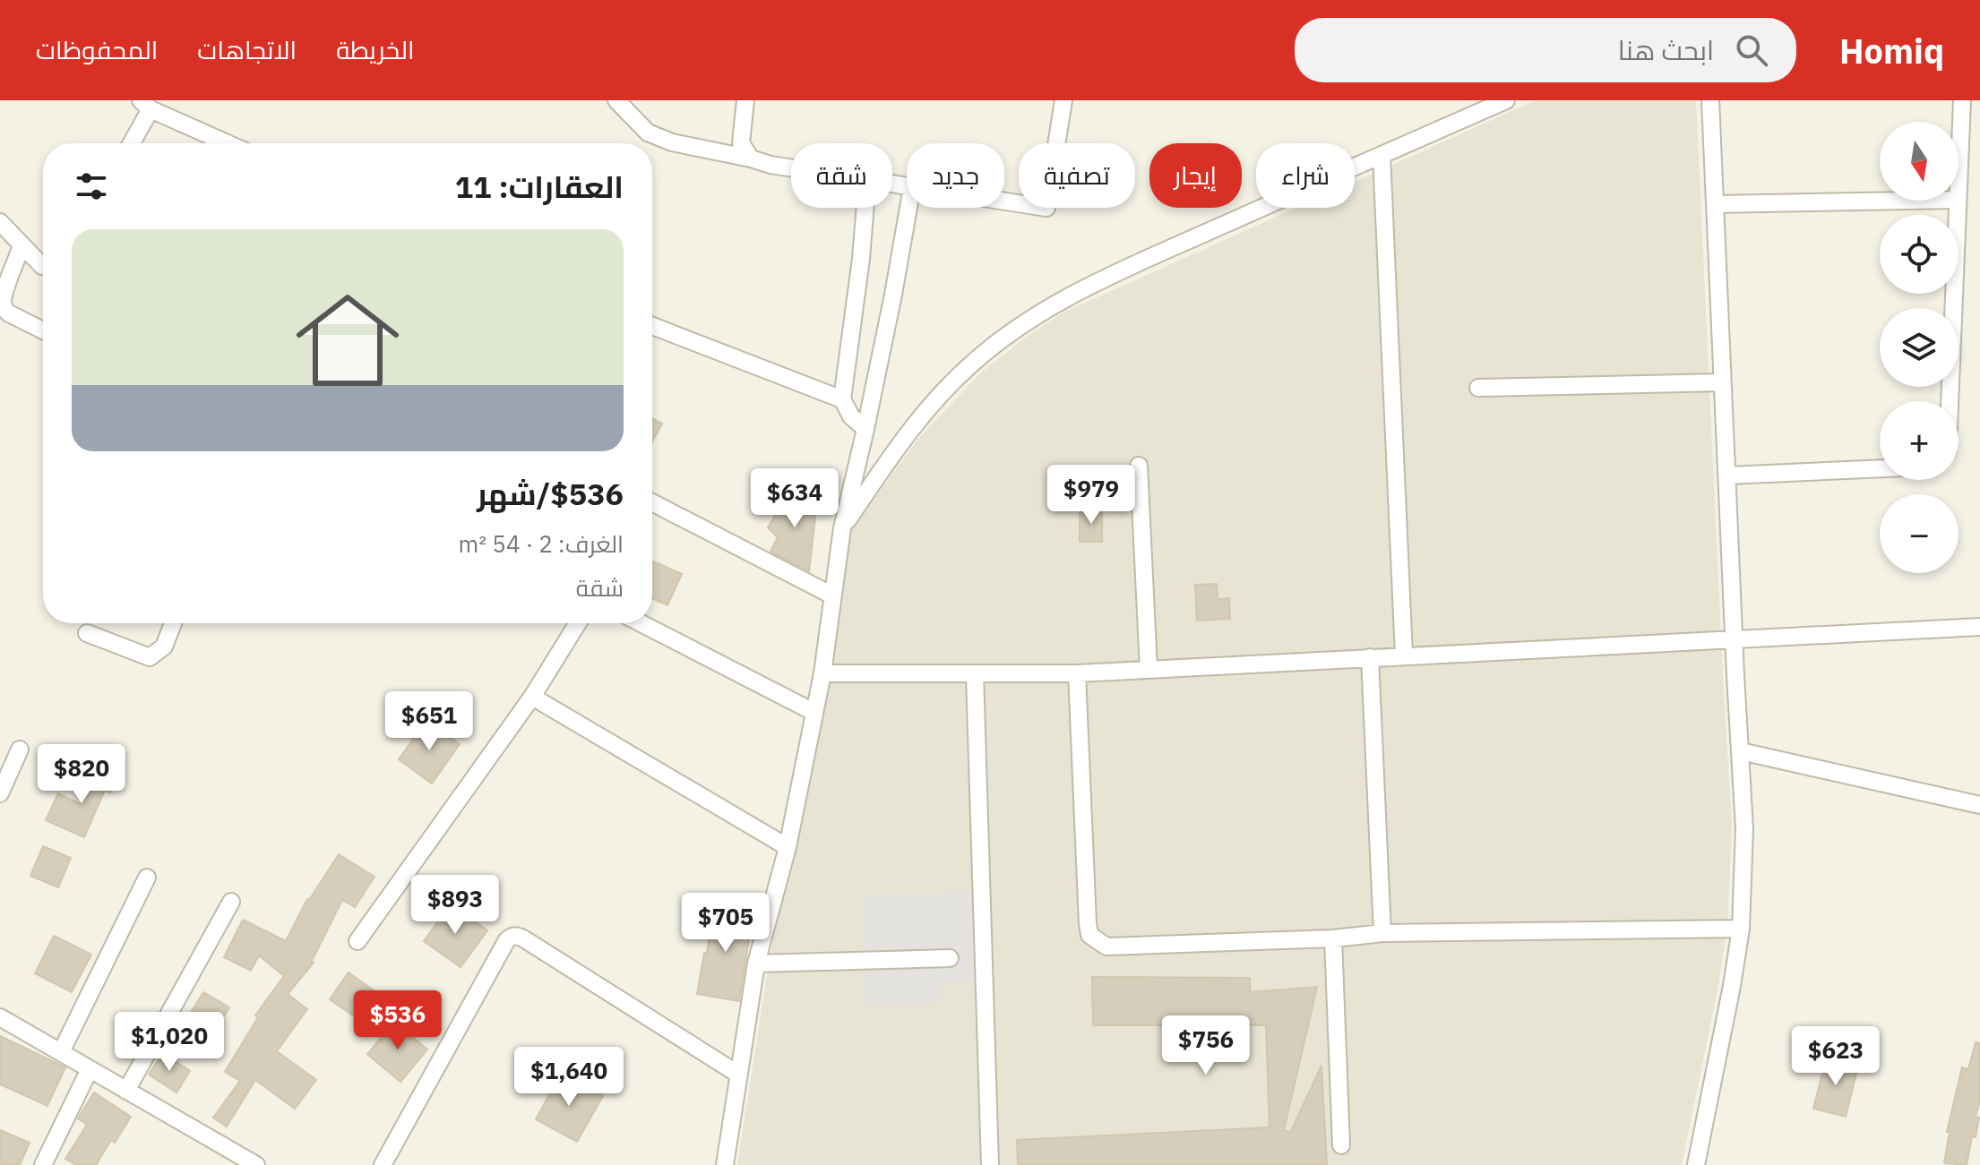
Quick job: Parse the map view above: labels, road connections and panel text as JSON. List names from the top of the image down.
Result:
{
  "north": "bottom",
  "page": {
    "header": "Homiq",
    "search": "ابحث هنا",
    "nav": ["الخريطة", "الاتجاهات", "المحفوظات"],
    "map_buttons": ["+", "−"],
    "chip": [
      "شراء",
      "إيجار",
      "تصفية",
      "جديد",
      "شقة"
    ],
    "heading": "العقارات: 11",
    "list": [
      {
        "name": "$536/شهر",
        "note": "الغرف: 2 · 54 m² · شقة"
      }
    ],
    "price": [
      "$979",
      "$634",
      "$651",
      "$820",
      "$893",
      "$705",
      "$536",
      "$1,020",
      "$756",
      "$623",
      "$1,640"
    ]
  }
}
